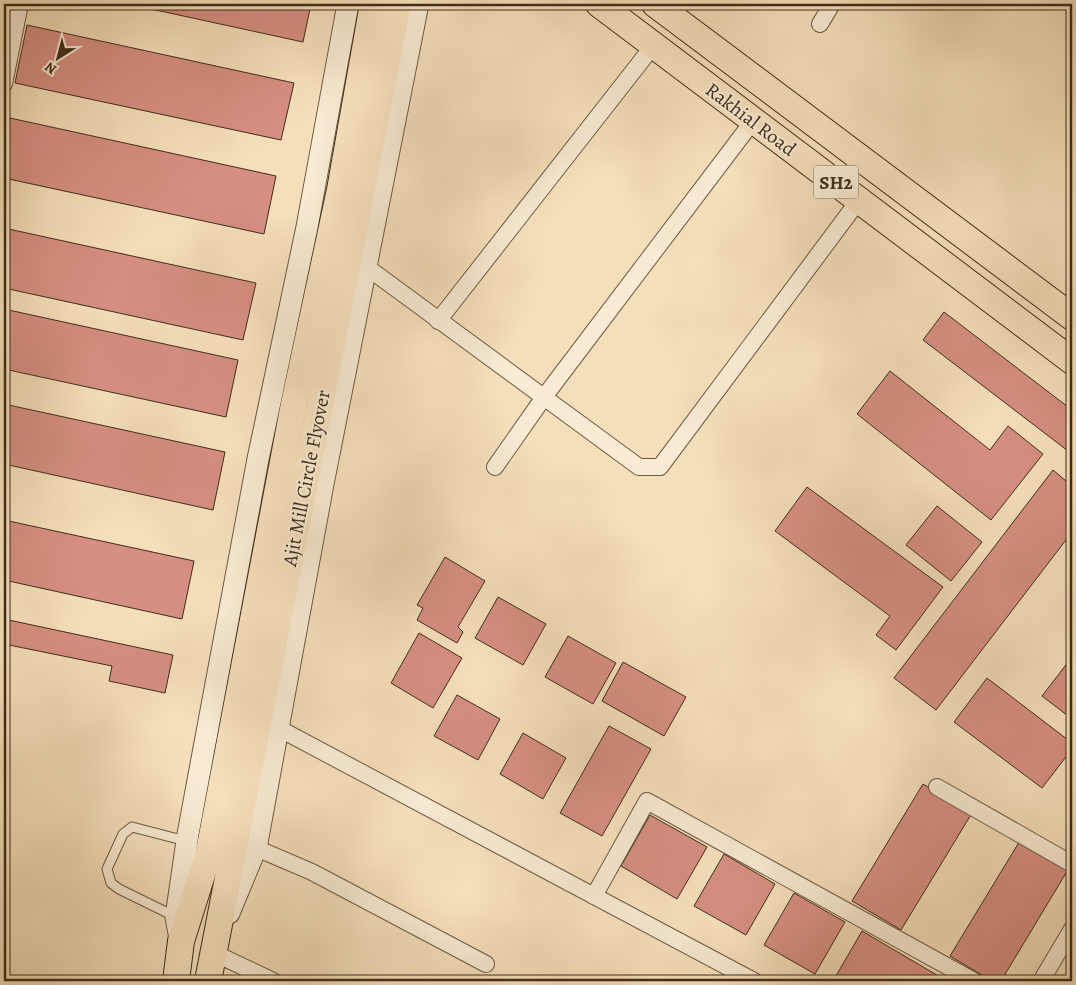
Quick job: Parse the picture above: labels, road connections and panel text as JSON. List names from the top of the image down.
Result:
{
  "streets": {
    "main road": ["Rakhial Road", "SH2", "Ajit Mill Circle Flyover"]
  },
  "north": "bottom left"
}
